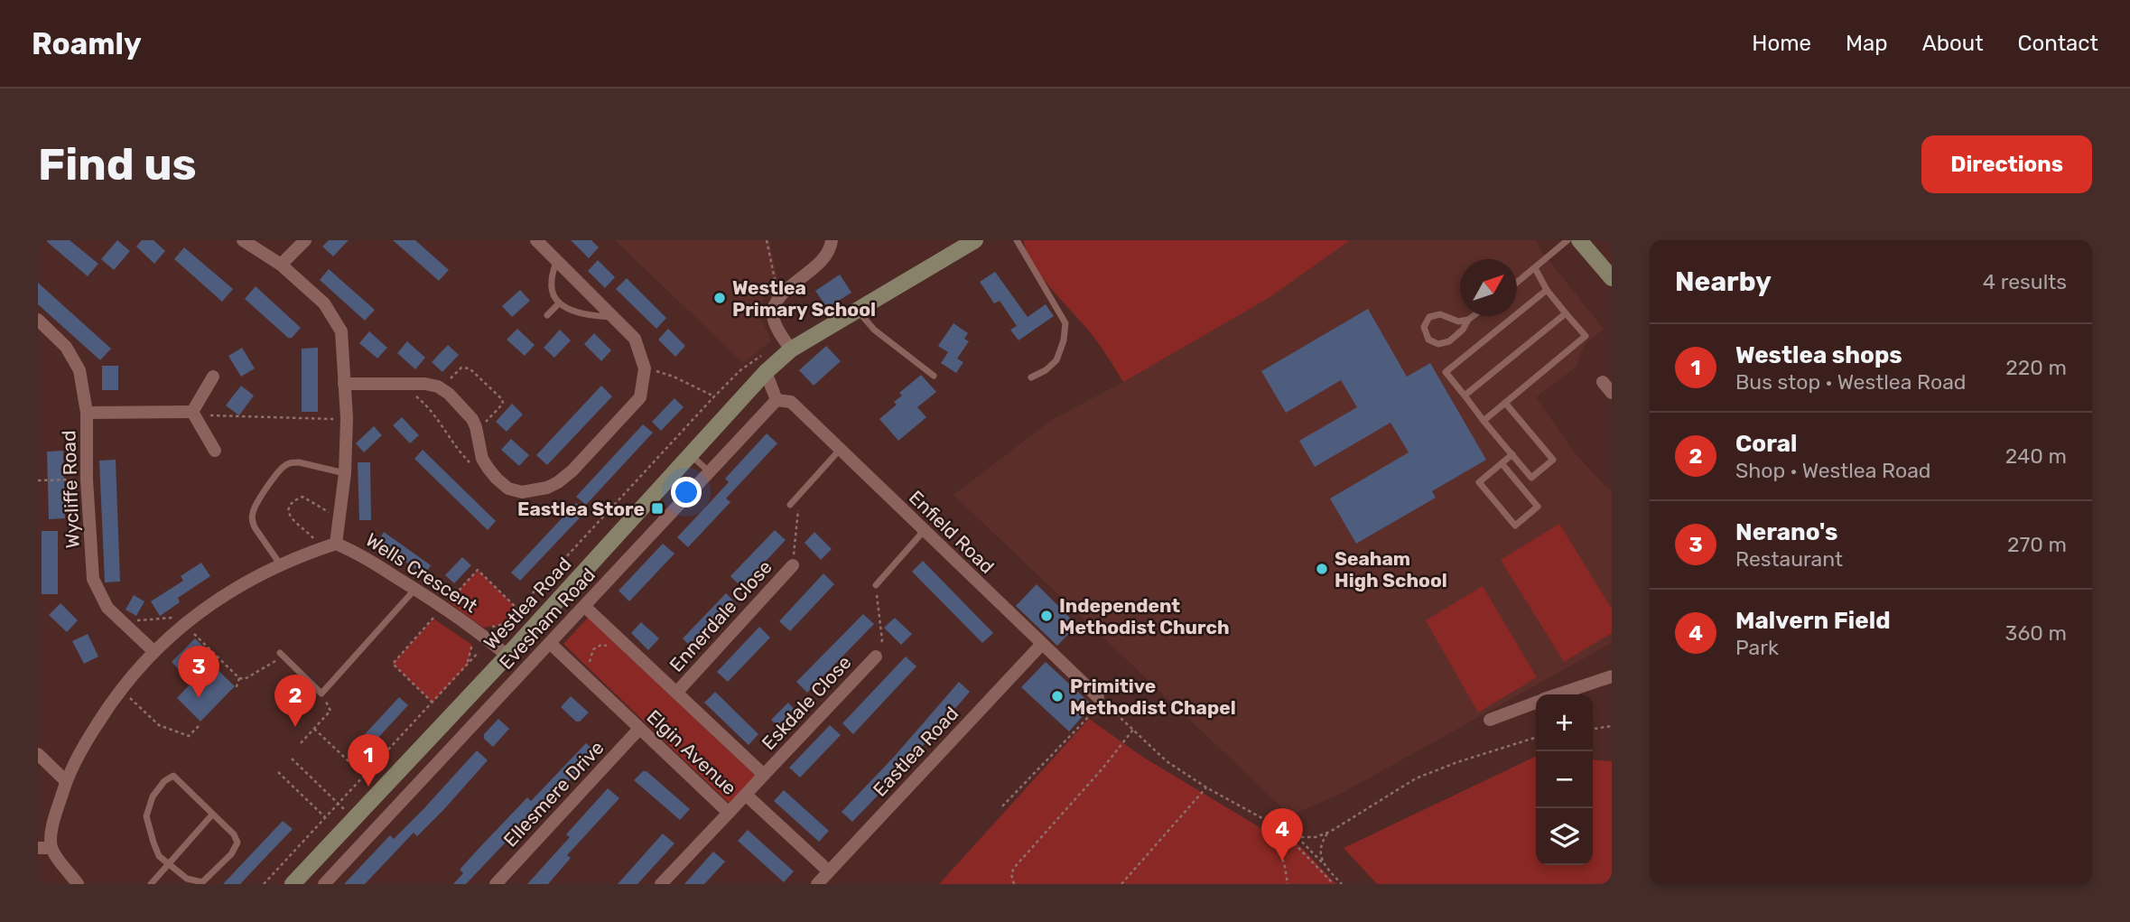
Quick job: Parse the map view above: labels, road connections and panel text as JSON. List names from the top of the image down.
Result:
{
  "streets": {
    "main road": ["Westlea Road"],
    "street": [
      "Wycliffe Road",
      "Enfield Road",
      "Wells Crescent",
      "Ennerdale Close",
      "Evesham Road",
      "Eskdale Close",
      "Eastlea Road",
      "Elgin Avenue",
      "Ellesmere Drive"
    ]
  },
  "crossings": [
    ["Wycliffe Road", "Wells Crescent"],
    ["Enfield Road", "Evesham Road"],
    ["Enfield Road", "Eastlea Road"],
    ["Wells Crescent", "Westlea Road"],
    ["Ennerdale Close", "Elgin Avenue"],
    ["Evesham Road", "Elgin Avenue"],
    ["Eskdale Close", "Elgin Avenue"],
    ["Elgin Avenue", "Ellesmere Drive"]
  ],
  "places": {
    "other": [
      "Westlea Primary School",
      "Seaham High School",
      "Independent Methodist Church",
      "Primitive Methodist Chapel"
    ],
    "transit": ["Eastlea Store"]
  },
  "north": "top right",
  "page": {
    "header": "Roamly",
    "nav": [
      "Home",
      "Map",
      "About",
      "Contact"
    ],
    "buttons": "Directions",
    "title": "Find us",
    "heading": ["Nearby", "4 results"],
    "list": [
      {
        "mark": "1",
        "name": "Westlea shops",
        "note": "Bus stop · Westlea Road",
        "value": "220 m"
      },
      {
        "mark": "2",
        "name": "Coral",
        "note": "Shop · Westlea Road",
        "value": "240 m"
      },
      {
        "mark": "3",
        "name": "Nerano's",
        "note": "Restaurant",
        "value": "270 m"
      },
      {
        "mark": "4",
        "name": "Malvern Field",
        "note": "Park",
        "value": "360 m"
      }
    ],
    "pins": [
      "3",
      "2",
      "1",
      "4"
    ],
    "map_buttons": ["+", "−"]
  }
}
